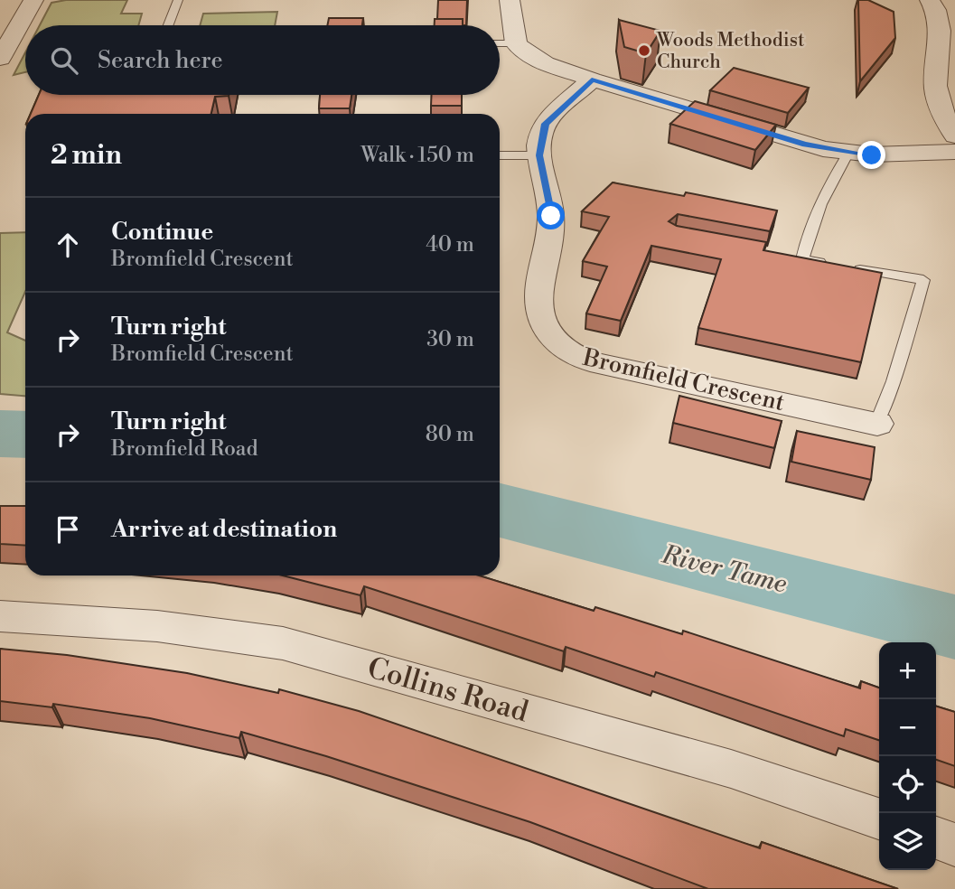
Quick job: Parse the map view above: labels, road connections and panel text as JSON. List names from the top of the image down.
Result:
{
  "streets": {
    "street": ["Bromfield Crescent", "Collins Road"]
  },
  "water": ["River Tame"],
  "places": ["Woods Methodist Church"],
  "page": {
    "search": "Search here",
    "heading": ["2 min", "Walk · 150 m"],
    "list": [
      ["Continue", "Bromfield Crescent", "40 m"],
      ["Turn right", "Bromfield Crescent", "30 m"],
      ["Turn right", "Bromfield Road", "80 m"],
      "Arrive at destination"
    ],
    "map_buttons": ["+", "−"]
  }
}
